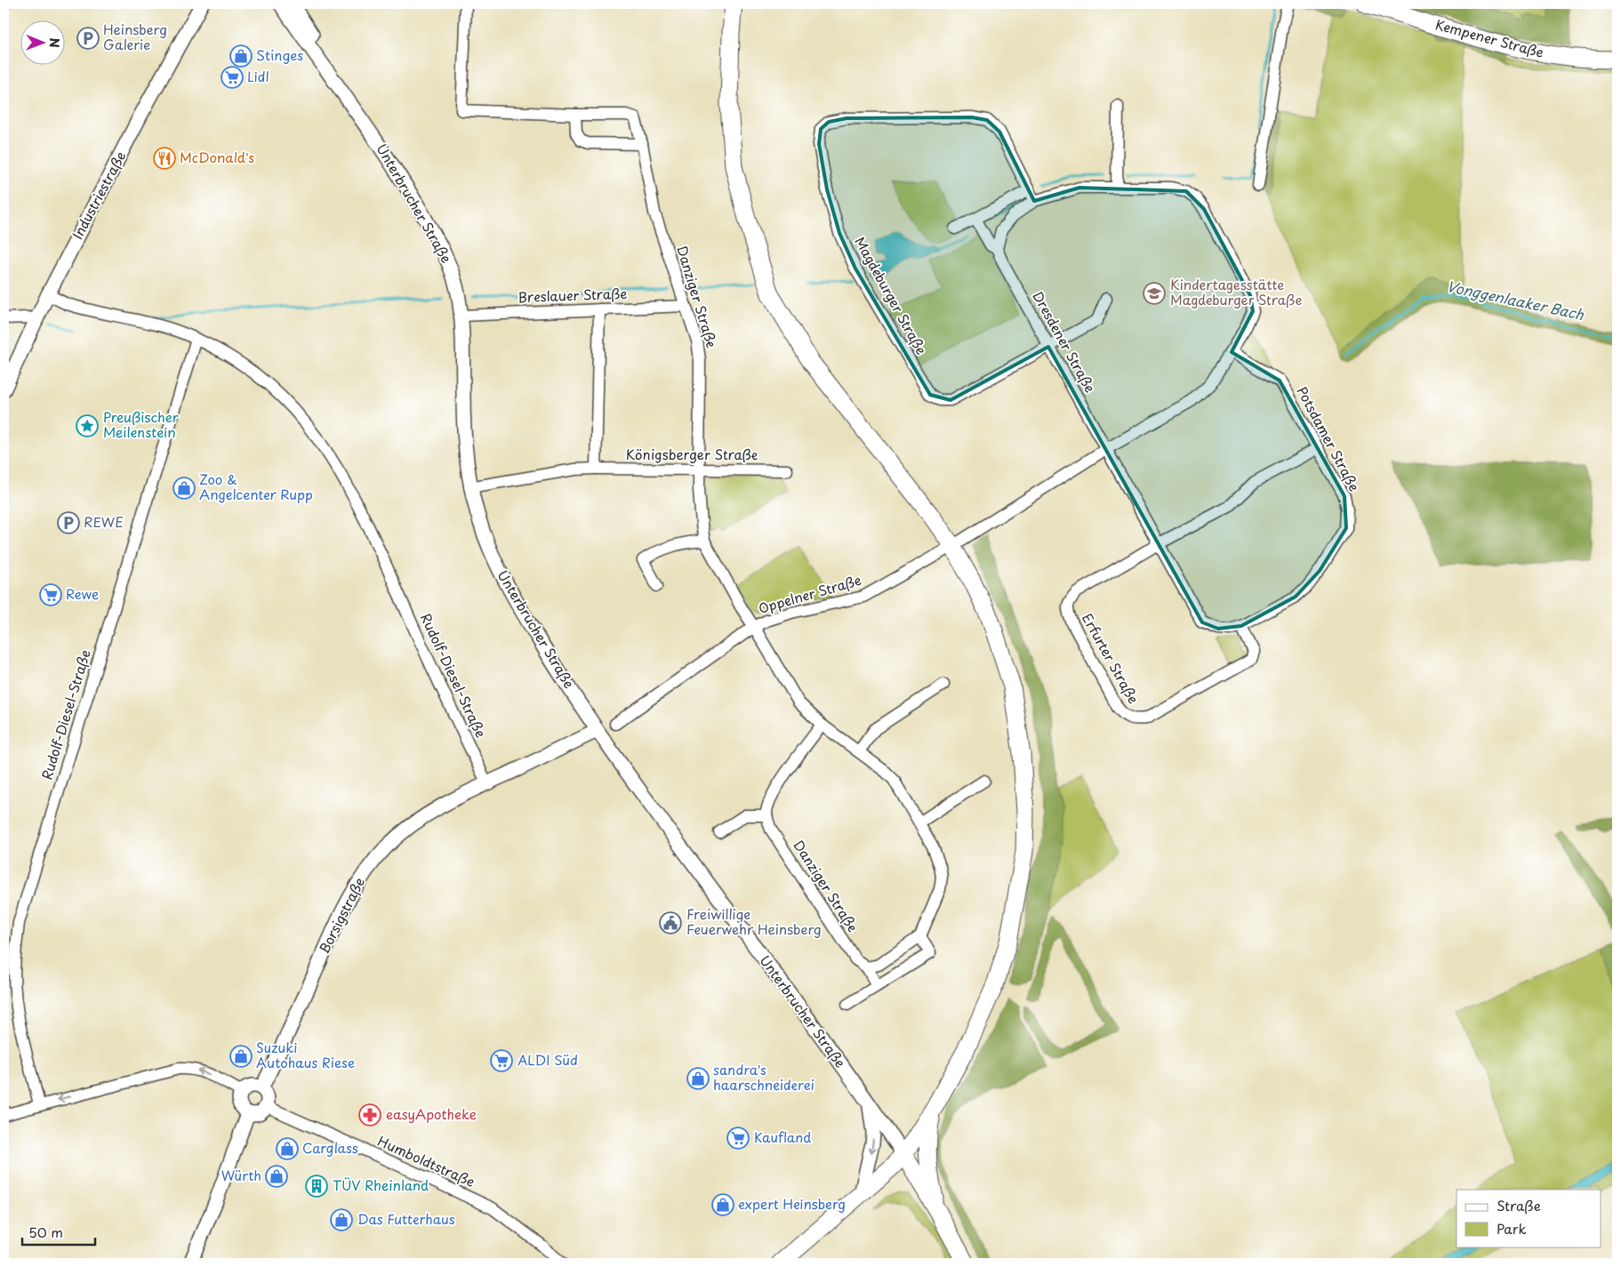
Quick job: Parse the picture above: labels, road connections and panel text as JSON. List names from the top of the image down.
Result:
{
  "streets": {
    "main road": ["Kempener Straße"],
    "street": [
      "Industriestraße",
      "Unterbrucher Straße",
      "Breslauer Straße",
      "Magdeburger Straße",
      "Danziger Straße",
      "Dresdener Straße",
      "Potsdamer Straße",
      "Königsberger Straße",
      "Oppelner Straße",
      "Erfurter Straße",
      "Rudolf-Diesel-Straße",
      "Borsigstraße",
      "Humboldtstraße"
    ]
  },
  "crossings": [
    ["Industriestraße", "Rudolf-Diesel-Straße"],
    ["Unterbrucher Straße", "Breslauer Straße"],
    ["Unterbrucher Straße", "Königsberger Straße"],
    ["Unterbrucher Straße", "Borsigstraße"],
    ["Breslauer Straße", "Danziger Straße"],
    ["Magdeburger Straße", "Dresdener Straße"],
    ["Danziger Straße", "Königsberger Straße"],
    ["Danziger Straße", "Oppelner Straße"],
    ["Dresdener Straße", "Potsdamer Straße"],
    ["Potsdamer Straße", "Erfurter Straße"],
    ["Rudolf-Diesel-Straße", "Borsigstraße"],
    ["Borsigstraße", "Humboldtstraße"]
  ],
  "water": ["Vonggenlaaker Bach"],
  "places": {
    "parking": ["Heinsberg Galerie", "REWE"],
    "shop": [
      "Stinges",
      "Zoo & Angelcenter Rupp",
      "Suzuki Autohaus Riese",
      "sandra's haarschneiderei",
      "Carglass",
      "Würth",
      "expert Heinsberg",
      "Das Futterhaus"
    ],
    "supermarket": [
      "Lidl",
      "Rewe",
      "ALDI Süd",
      "Kaufland"
    ],
    "restaurant": ["McDonald's"],
    "school or university": ["Kindertagesstätte Magdeburger Straße"],
    "place": ["Preußischer Meilenstein"],
    "public building": ["Freiwillige Feuerwehr Heinsberg"],
    "pharmacy": ["easyApotheke"],
    "building": ["TÜV Rheinland"]
  },
  "legend": ["Straße", "Park"],
  "scale_bar": "50 m",
  "north": "right"
}
